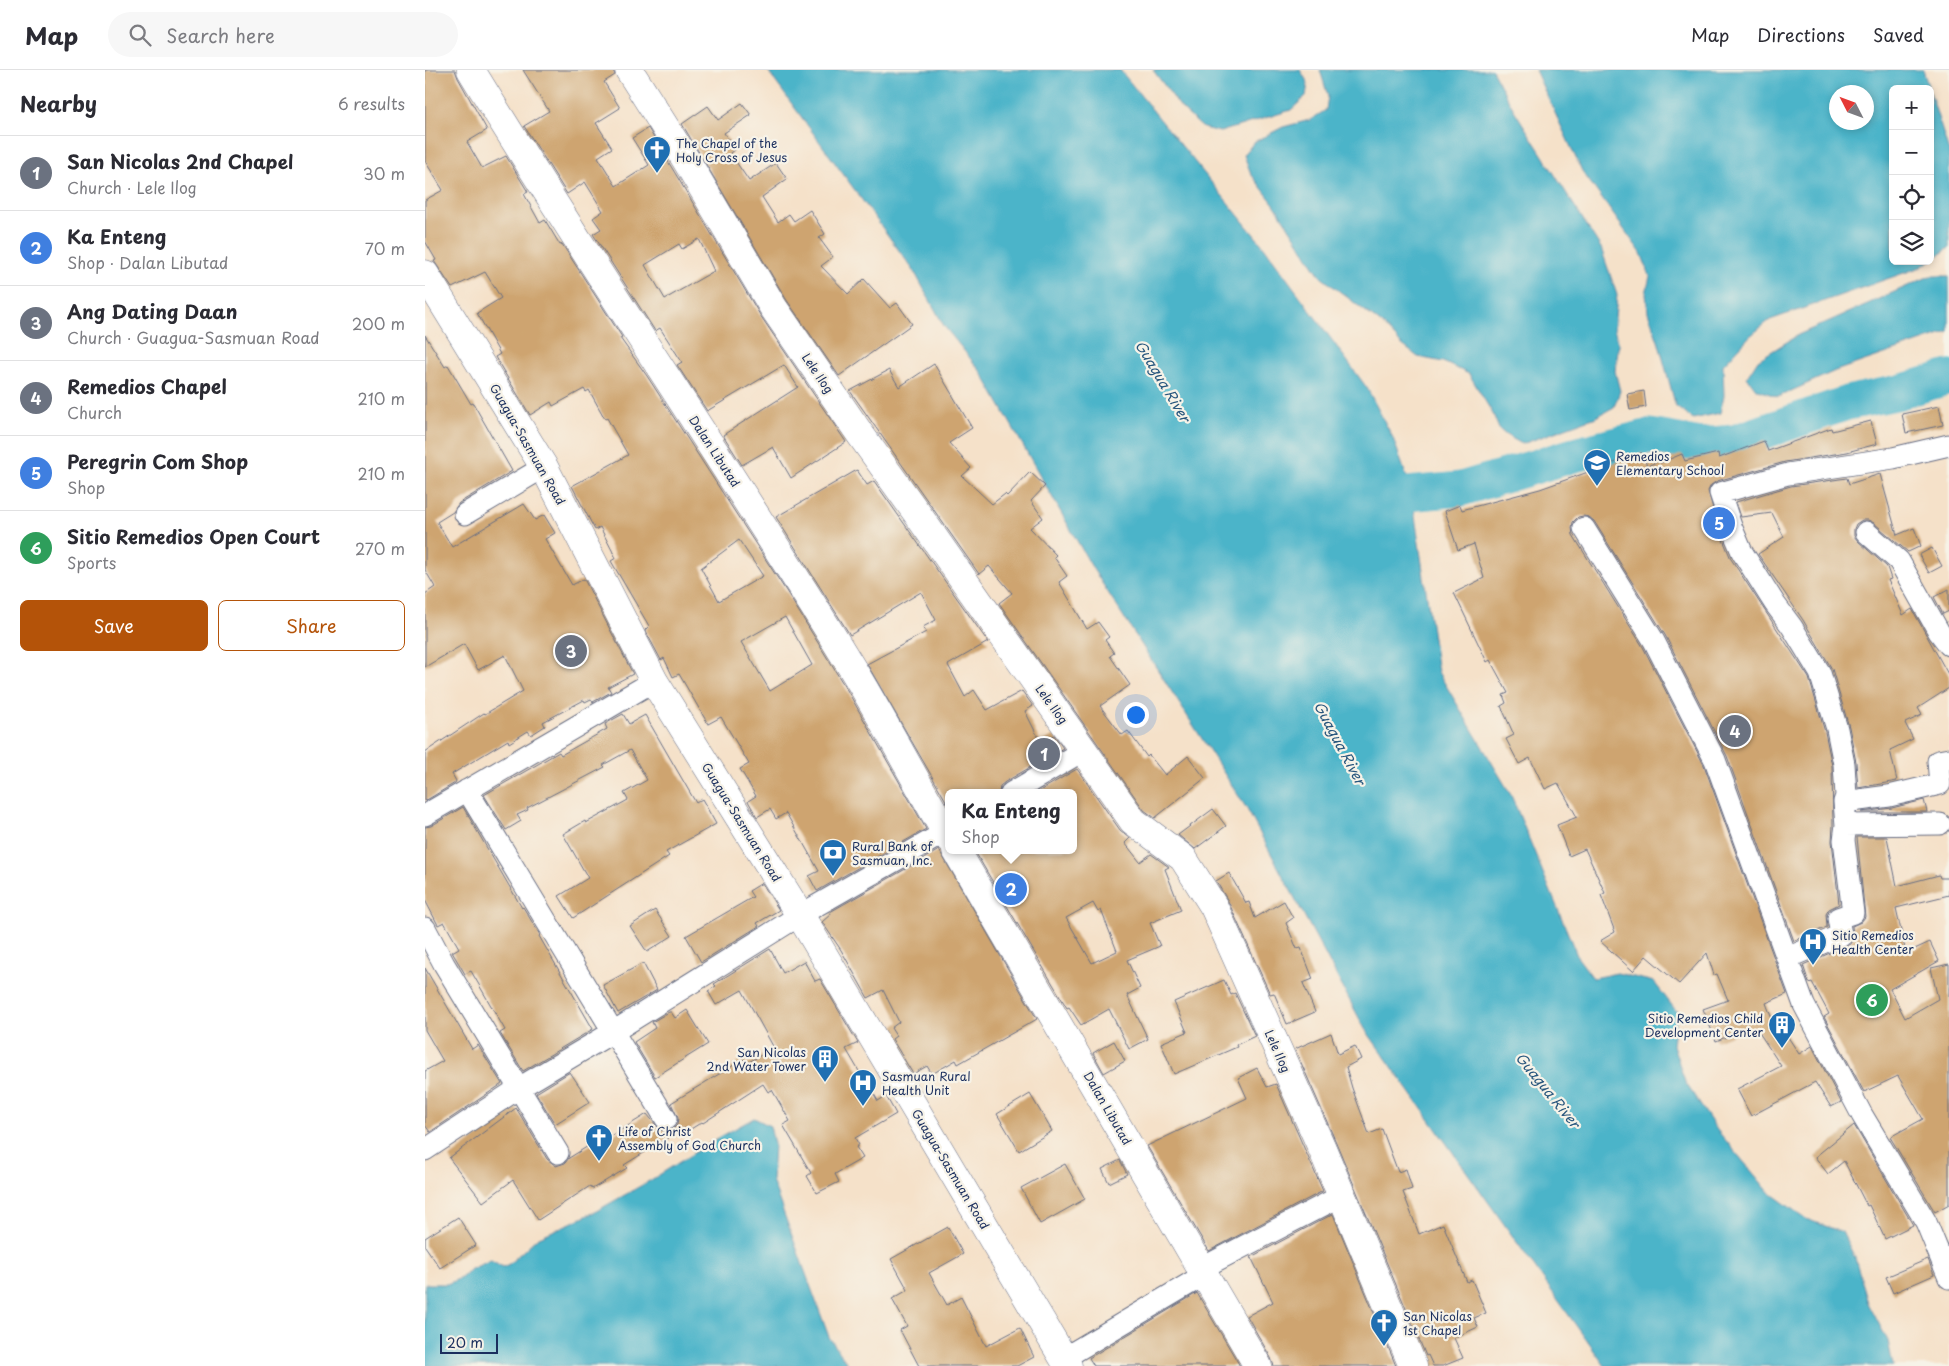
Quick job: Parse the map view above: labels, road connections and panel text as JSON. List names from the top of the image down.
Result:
{
  "streets": {
    "street": ["Lele Ilog", "Guagua-Sasmuan Road", "Dalan Libutad"]
  },
  "water": ["Guagua River"],
  "places": {
    "church": ["The Chapel of the Holy Cross of Jesus", "Life of Christ Assembly of God Church", "San Nicolas 1st Chapel"],
    "school or university": ["Remedios Elementary School"],
    "bank": ["Rural Bank of Sasmuan, Inc."],
    "hospital": ["Sitio Remedios Health Center", "Sasmuan Rural Health Unit"],
    "building": ["Sitio Remedios Child Development Center", "San Nicolas 2nd Water Tower"]
  },
  "scale_bar": "20 m",
  "north": "top left",
  "page": {
    "header": "Map",
    "search": "Search here",
    "nav": ["Map", "Directions", "Saved"],
    "heading": ["Nearby", "6 results"],
    "map_buttons": ["+", "−"],
    "list": [
      {
        "mark": "1",
        "name": "San Nicolas 2nd Chapel",
        "note": "Church · Lele Ilog",
        "value": "30 m"
      },
      {
        "mark": "2",
        "name": "Ka Enteng",
        "note": "Shop · Dalan Libutad",
        "value": "70 m"
      },
      {
        "mark": "3",
        "name": "Ang Dating Daan",
        "note": "Church · Guagua-Sasmuan Road",
        "value": "200 m"
      },
      {
        "mark": "4",
        "name": "Remedios Chapel",
        "note": "Church",
        "value": "210 m"
      },
      {
        "mark": "5",
        "name": "Peregrin Com Shop",
        "note": "Shop",
        "value": "210 m"
      },
      {
        "mark": "6",
        "name": "Sitio Remedios Open Court",
        "note": "Sports",
        "value": "270 m"
      }
    ],
    "pins": [
      "5",
      "3",
      "4",
      "1",
      "2",
      "6"
    ],
    "buttons": ["Save", "Share"],
    "popup": ["Ka Enteng", "Shop"],
    "scale": "20 m"
  }
}
